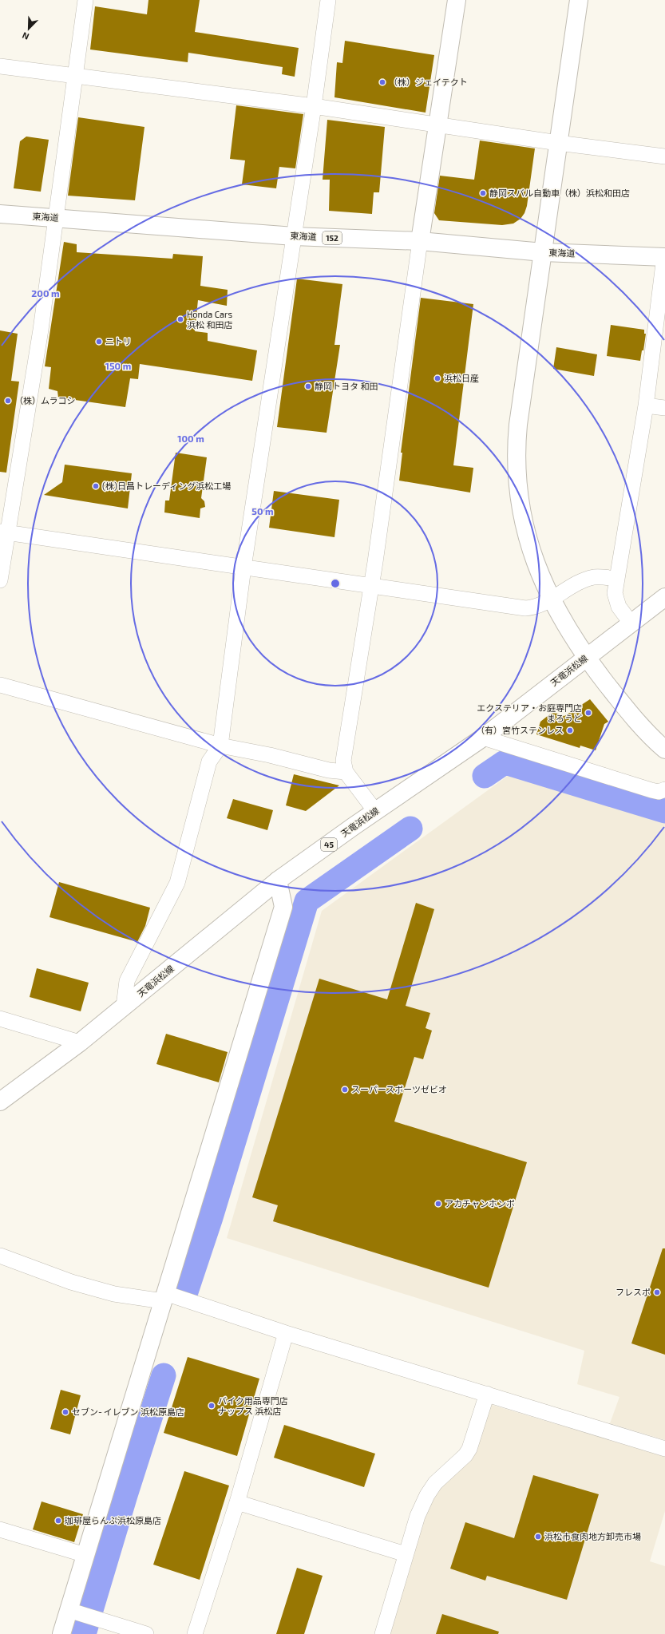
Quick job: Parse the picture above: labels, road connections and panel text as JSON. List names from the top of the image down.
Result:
{
  "streets": {
    "main road": [
      "東海道",
      "152",
      "天竜浜松線",
      "45"
    ]
  },
  "places": [
    "（株）ジェイテクト",
    "静岡スバル自動車（株）浜松和田店",
    "Honda Cars 浜松 和田店",
    "ニトリ",
    "浜松日産",
    "静岡トヨタ 和田",
    "（株）ムラコシ",
    "(株)日昌トレーディング浜松工場",
    "エクステリア・お庭専門店 まろうど",
    "（有）宮竹ステンレス",
    "スーパースポーツゼビオ",
    "アカチャンホンポ",
    "フレスポ",
    "バイク用品専門店 ナップス 浜松店",
    "セブン‐イレブン 浜松原島店",
    "珈琲屋らんぷ浜松原島店",
    "浜松市食肉地方卸売市場"
  ],
  "north": "bottom left",
  "rings": [
    "200 m",
    "150 m",
    "100 m",
    "50 m"
  ]
}
